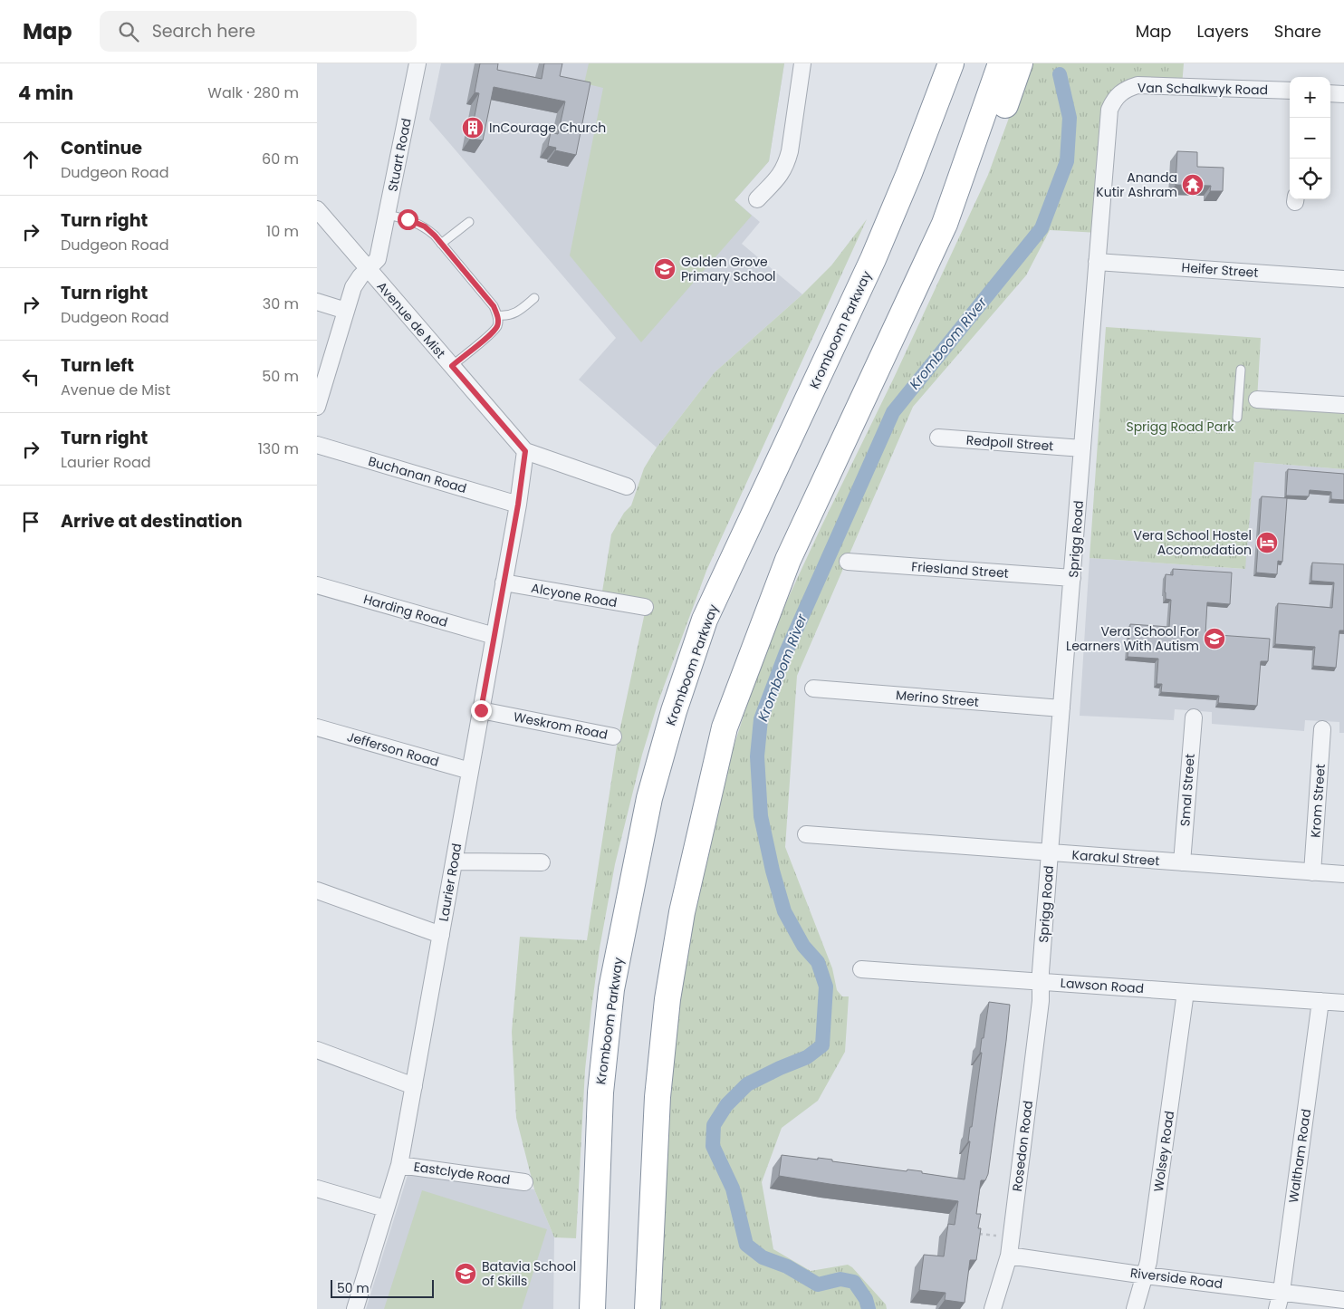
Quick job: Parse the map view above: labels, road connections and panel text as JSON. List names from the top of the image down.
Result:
{
  "streets": {
    "highway": ["Kromboom Parkway"],
    "street": [
      "Van Schalkwyk Road",
      "Stuart Road",
      "Heifer Street",
      "Avenue de Mist",
      "Redpoll Street",
      "Buchanan Road",
      "Sprigg Road",
      "Friesland Street",
      "Alcyone Road",
      "Harding Road",
      "Merino Street",
      "Weskrom Road",
      "Jefferson Road",
      "Smal Street",
      "Krom Street",
      "Karakul Street",
      "Laurier Road",
      "Lawson Road",
      "Rosedon Road",
      "Wolsey Road",
      "Waltham Road",
      "Eastclyde Road",
      "Riverside Road"
    ]
  },
  "crossings": [
    ["Van Schalkwyk Road", "Sprigg Road"],
    ["Stuart Road", "Avenue de Mist"],
    ["Heifer Street", "Sprigg Road"],
    ["Avenue de Mist", "Laurier Road"],
    ["Redpoll Street", "Sprigg Road"],
    ["Buchanan Road", "Laurier Road"],
    ["Sprigg Road", "Friesland Street"],
    ["Sprigg Road", "Merino Street"],
    ["Sprigg Road", "Karakul Street"],
    ["Sprigg Road", "Lawson Road"],
    ["Sprigg Road", "Rosedon Road"],
    ["Alcyone Road", "Laurier Road"],
    ["Harding Road", "Laurier Road"],
    ["Weskrom Road", "Laurier Road"],
    ["Jefferson Road", "Laurier Road"],
    ["Smal Street", "Karakul Street"],
    ["Krom Street", "Karakul Street"],
    ["Laurier Road", "Eastclyde Road"],
    ["Lawson Road", "Rosedon Road"],
    ["Lawson Road", "Wolsey Road"],
    ["Lawson Road", "Waltham Road"],
    ["Rosedon Road", "Riverside Road"],
    ["Wolsey Road", "Riverside Road"],
    ["Waltham Road", "Riverside Road"]
  ],
  "water": ["Kromboom River"],
  "parks": ["Sprigg Road Park"],
  "places": {
    "building": ["InCourage Church"],
    "temple": ["Ananda Kutir Ashram"],
    "school or university": ["Golden Grove Primary School", "Vera School For Learners With Autism", "Batavia School of Skills"],
    "hotel": ["Vera School Hostel Accomodation"]
  },
  "scale_bar": "50 m",
  "page": {
    "header": "Map",
    "search": "Search here",
    "nav": ["Map", "Layers", "Share"],
    "heading": ["4 min", "Walk · 280 m"],
    "map_buttons": ["+", "−"],
    "list": [
      ["Continue", "Dudgeon Road", "60 m"],
      ["Turn right", "Dudgeon Road", "10 m"],
      ["Turn right", "Dudgeon Road", "30 m"],
      ["Turn left", "Avenue de Mist", "50 m"],
      ["Turn right", "Laurier Road", "130 m"],
      "Arrive at destination"
    ],
    "scale": "50 m"
  }
}
